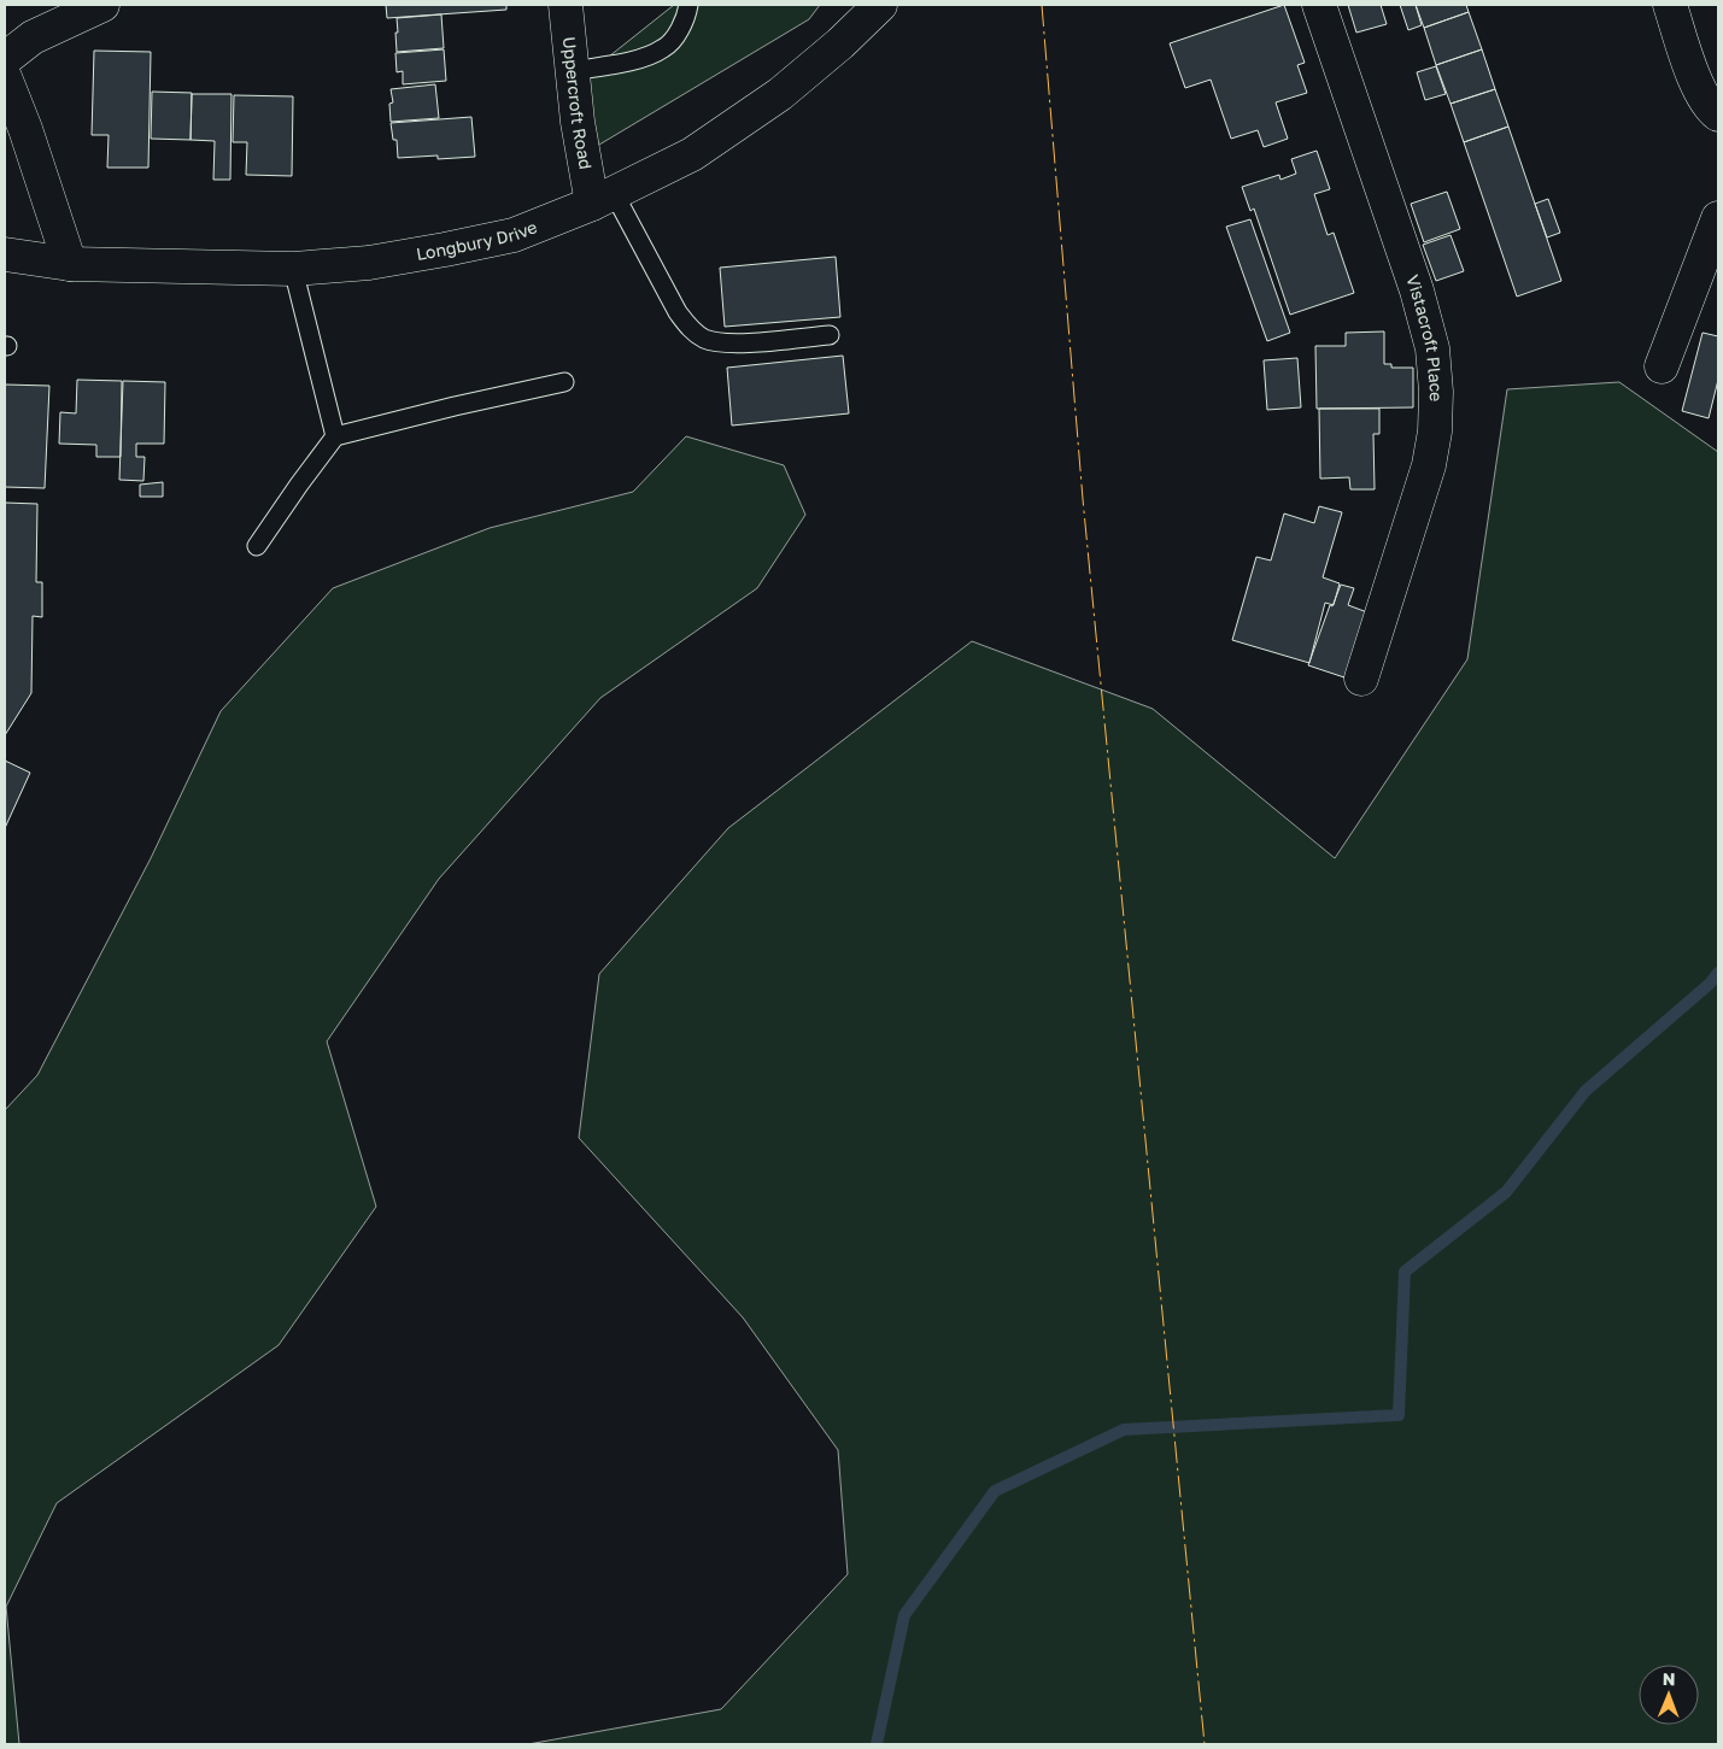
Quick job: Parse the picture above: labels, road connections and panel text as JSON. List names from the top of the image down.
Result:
{
  "streets": {
    "street": ["Uppercroft Road", "Longbury Drive", "Vistacroft Place"]
  },
  "crossings": [
    ["Uppercroft Road", "Longbury Drive"]
  ],
  "north": "top"
}
